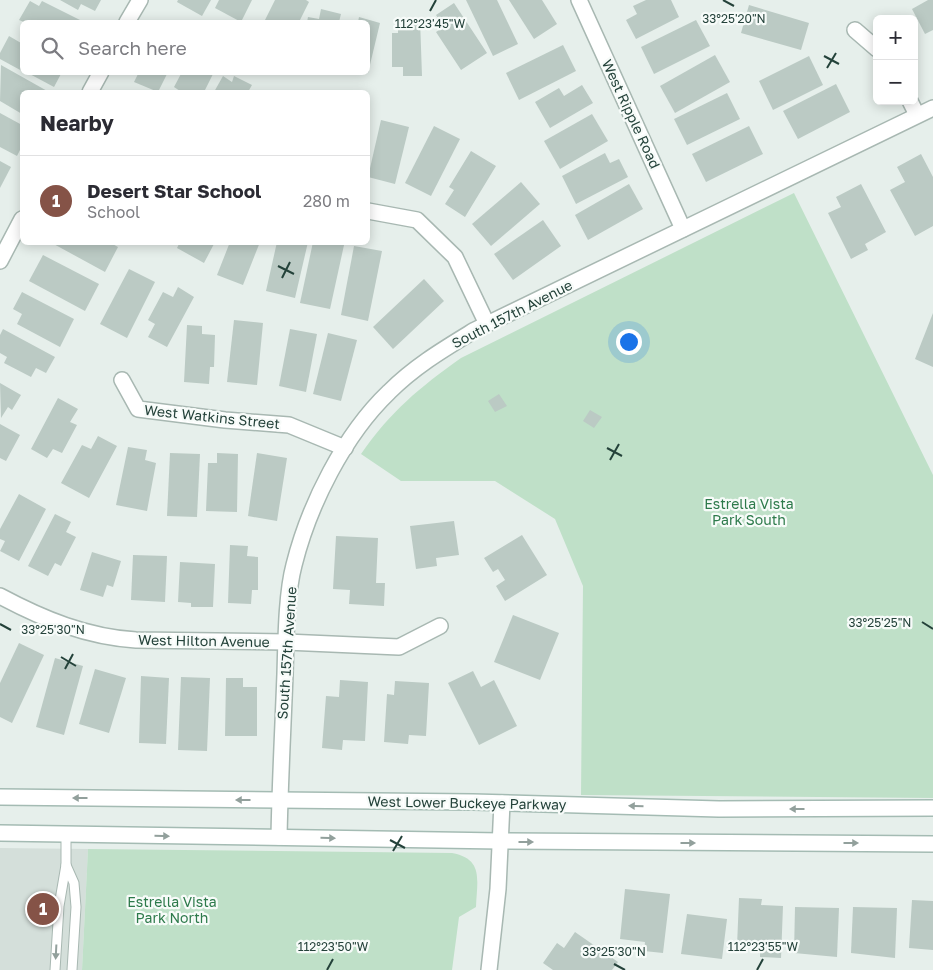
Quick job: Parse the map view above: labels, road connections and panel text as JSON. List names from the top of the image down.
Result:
{
  "streets": {
    "street": [
      "West Ripple Road",
      "South 157th Avenue",
      "West Watkins Street",
      "West Hilton Avenue",
      "West Lower Buckeye Parkway"
    ]
  },
  "crossings": [
    ["West Ripple Road", "South 157th Avenue"],
    ["South 157th Avenue", "West Watkins Street"],
    ["South 157th Avenue", "West Hilton Avenue"],
    ["South 157th Avenue", "West Lower Buckeye Parkway"]
  ],
  "parks": ["Estrella Vista Park South", "Estrella Vista Park North"],
  "page": {
    "map_buttons": ["+", "−"],
    "search": "Search here",
    "heading": "Nearby",
    "list": [
      {
        "mark": "1",
        "name": "Desert Star School",
        "note": "School",
        "value": "280 m"
      }
    ],
    "pins": "1"
  },
  "coordinates": [
    "33°25'20\"N",
    "112°23'45\"W",
    "33°25'25\"N",
    "33°25'30\"N",
    "112°23'50\"W",
    "112°23'55\"W"
  ]
}
